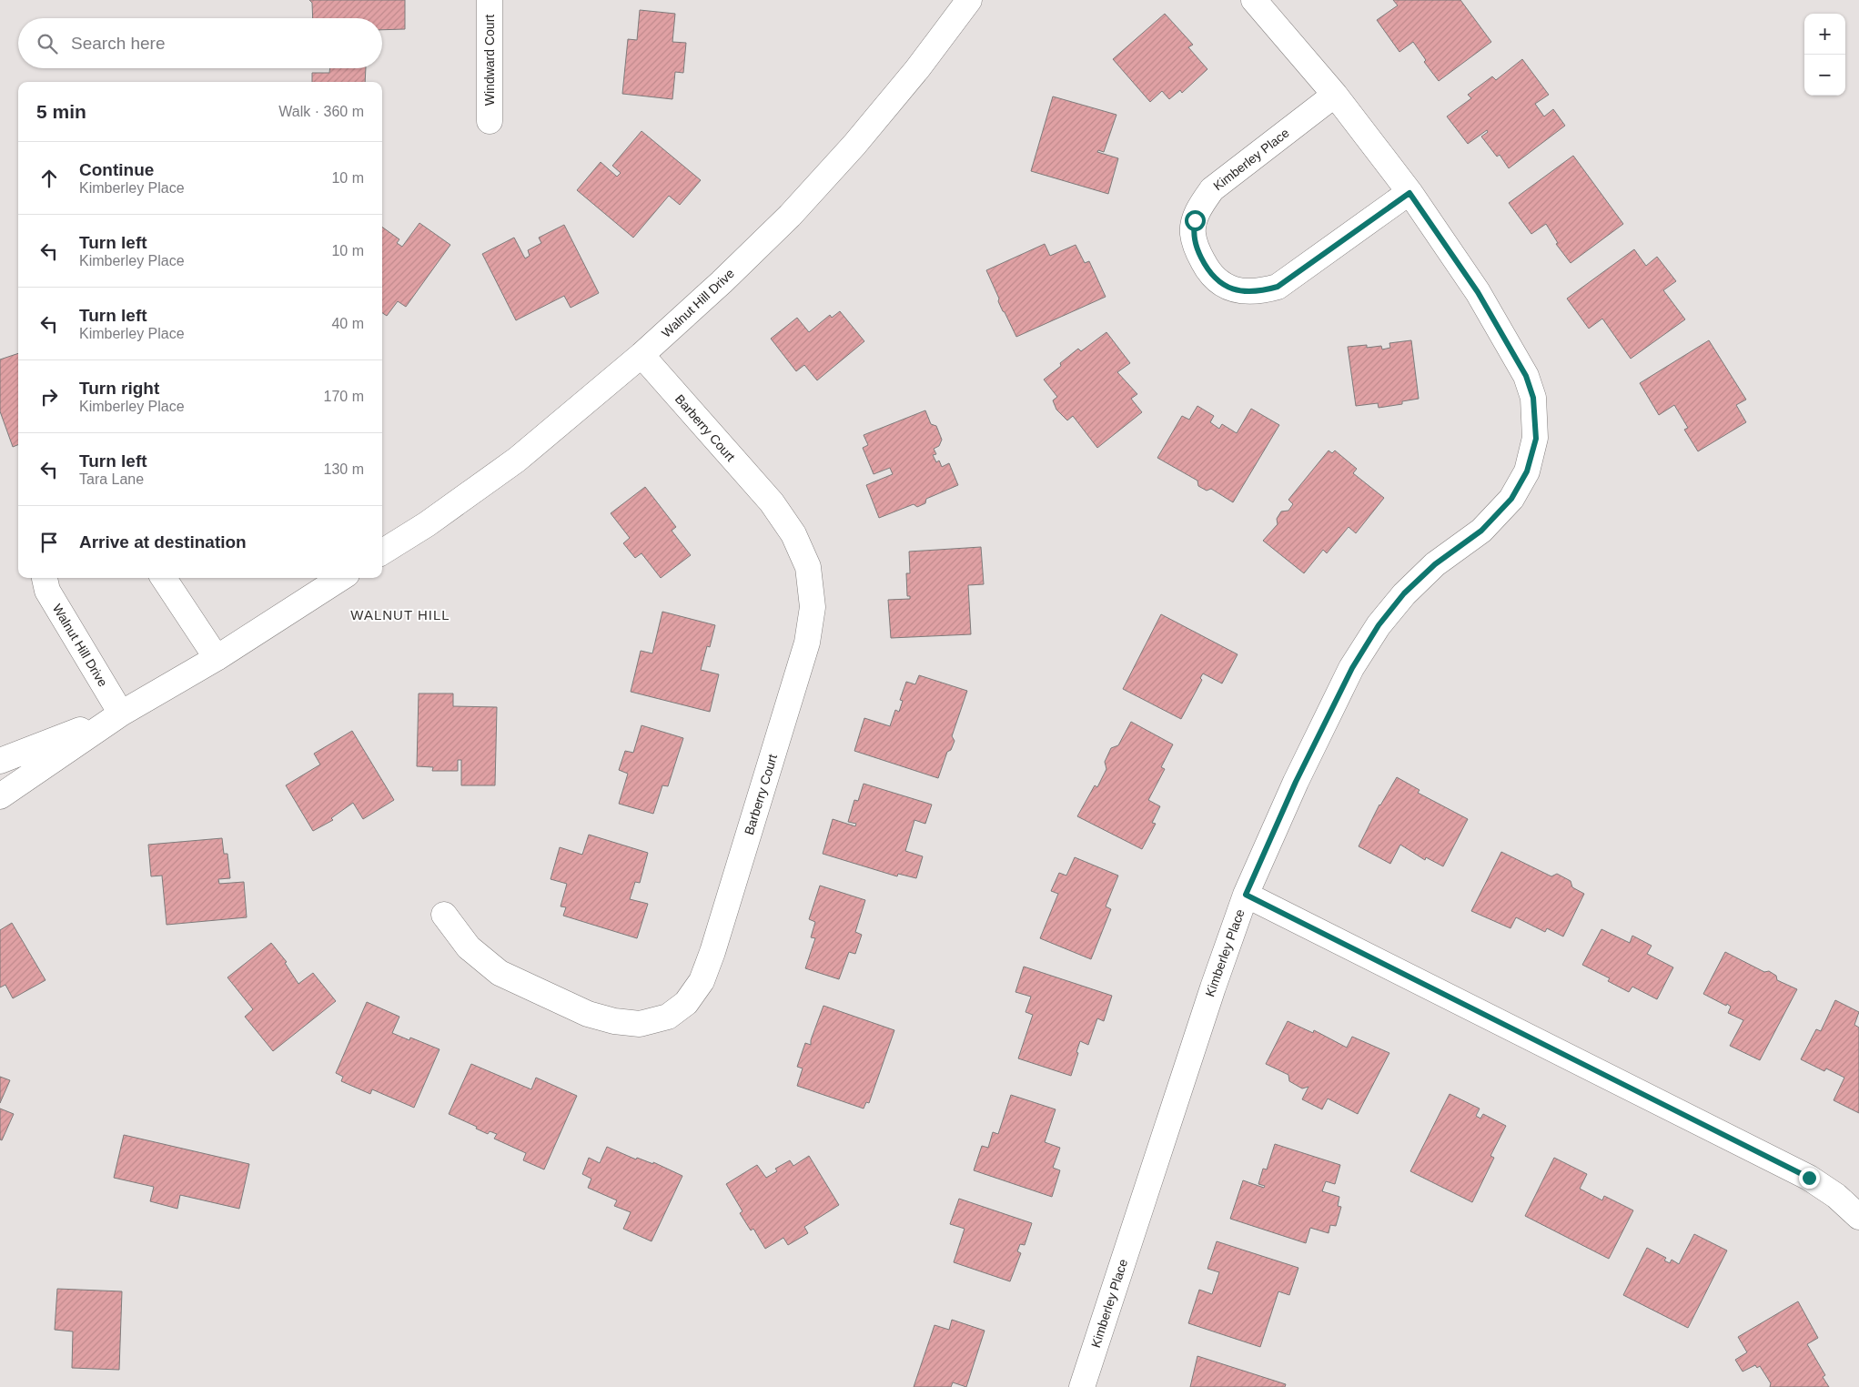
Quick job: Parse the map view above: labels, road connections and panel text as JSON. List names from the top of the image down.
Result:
{
  "streets": {
    "street": [
      "Windward Court",
      "Kimberley Place",
      "Walnut Hill Drive",
      "Barberry Court"
    ]
  },
  "crossings": [
    ["Walnut Hill Drive", "Barberry Court"]
  ],
  "districts": ["WALNUT HILL"],
  "page": {
    "map_buttons": ["+", "−"],
    "search": "Search here",
    "heading": ["5 min", "Walk · 360 m"],
    "list": [
      ["Continue", "Kimberley Place", "10 m"],
      ["Turn left", "Kimberley Place", "10 m"],
      ["Turn left", "Kimberley Place", "40 m"],
      ["Turn right", "Kimberley Place", "170 m"],
      ["Turn left", "Tara Lane", "130 m"],
      "Arrive at destination"
    ]
  }
}
